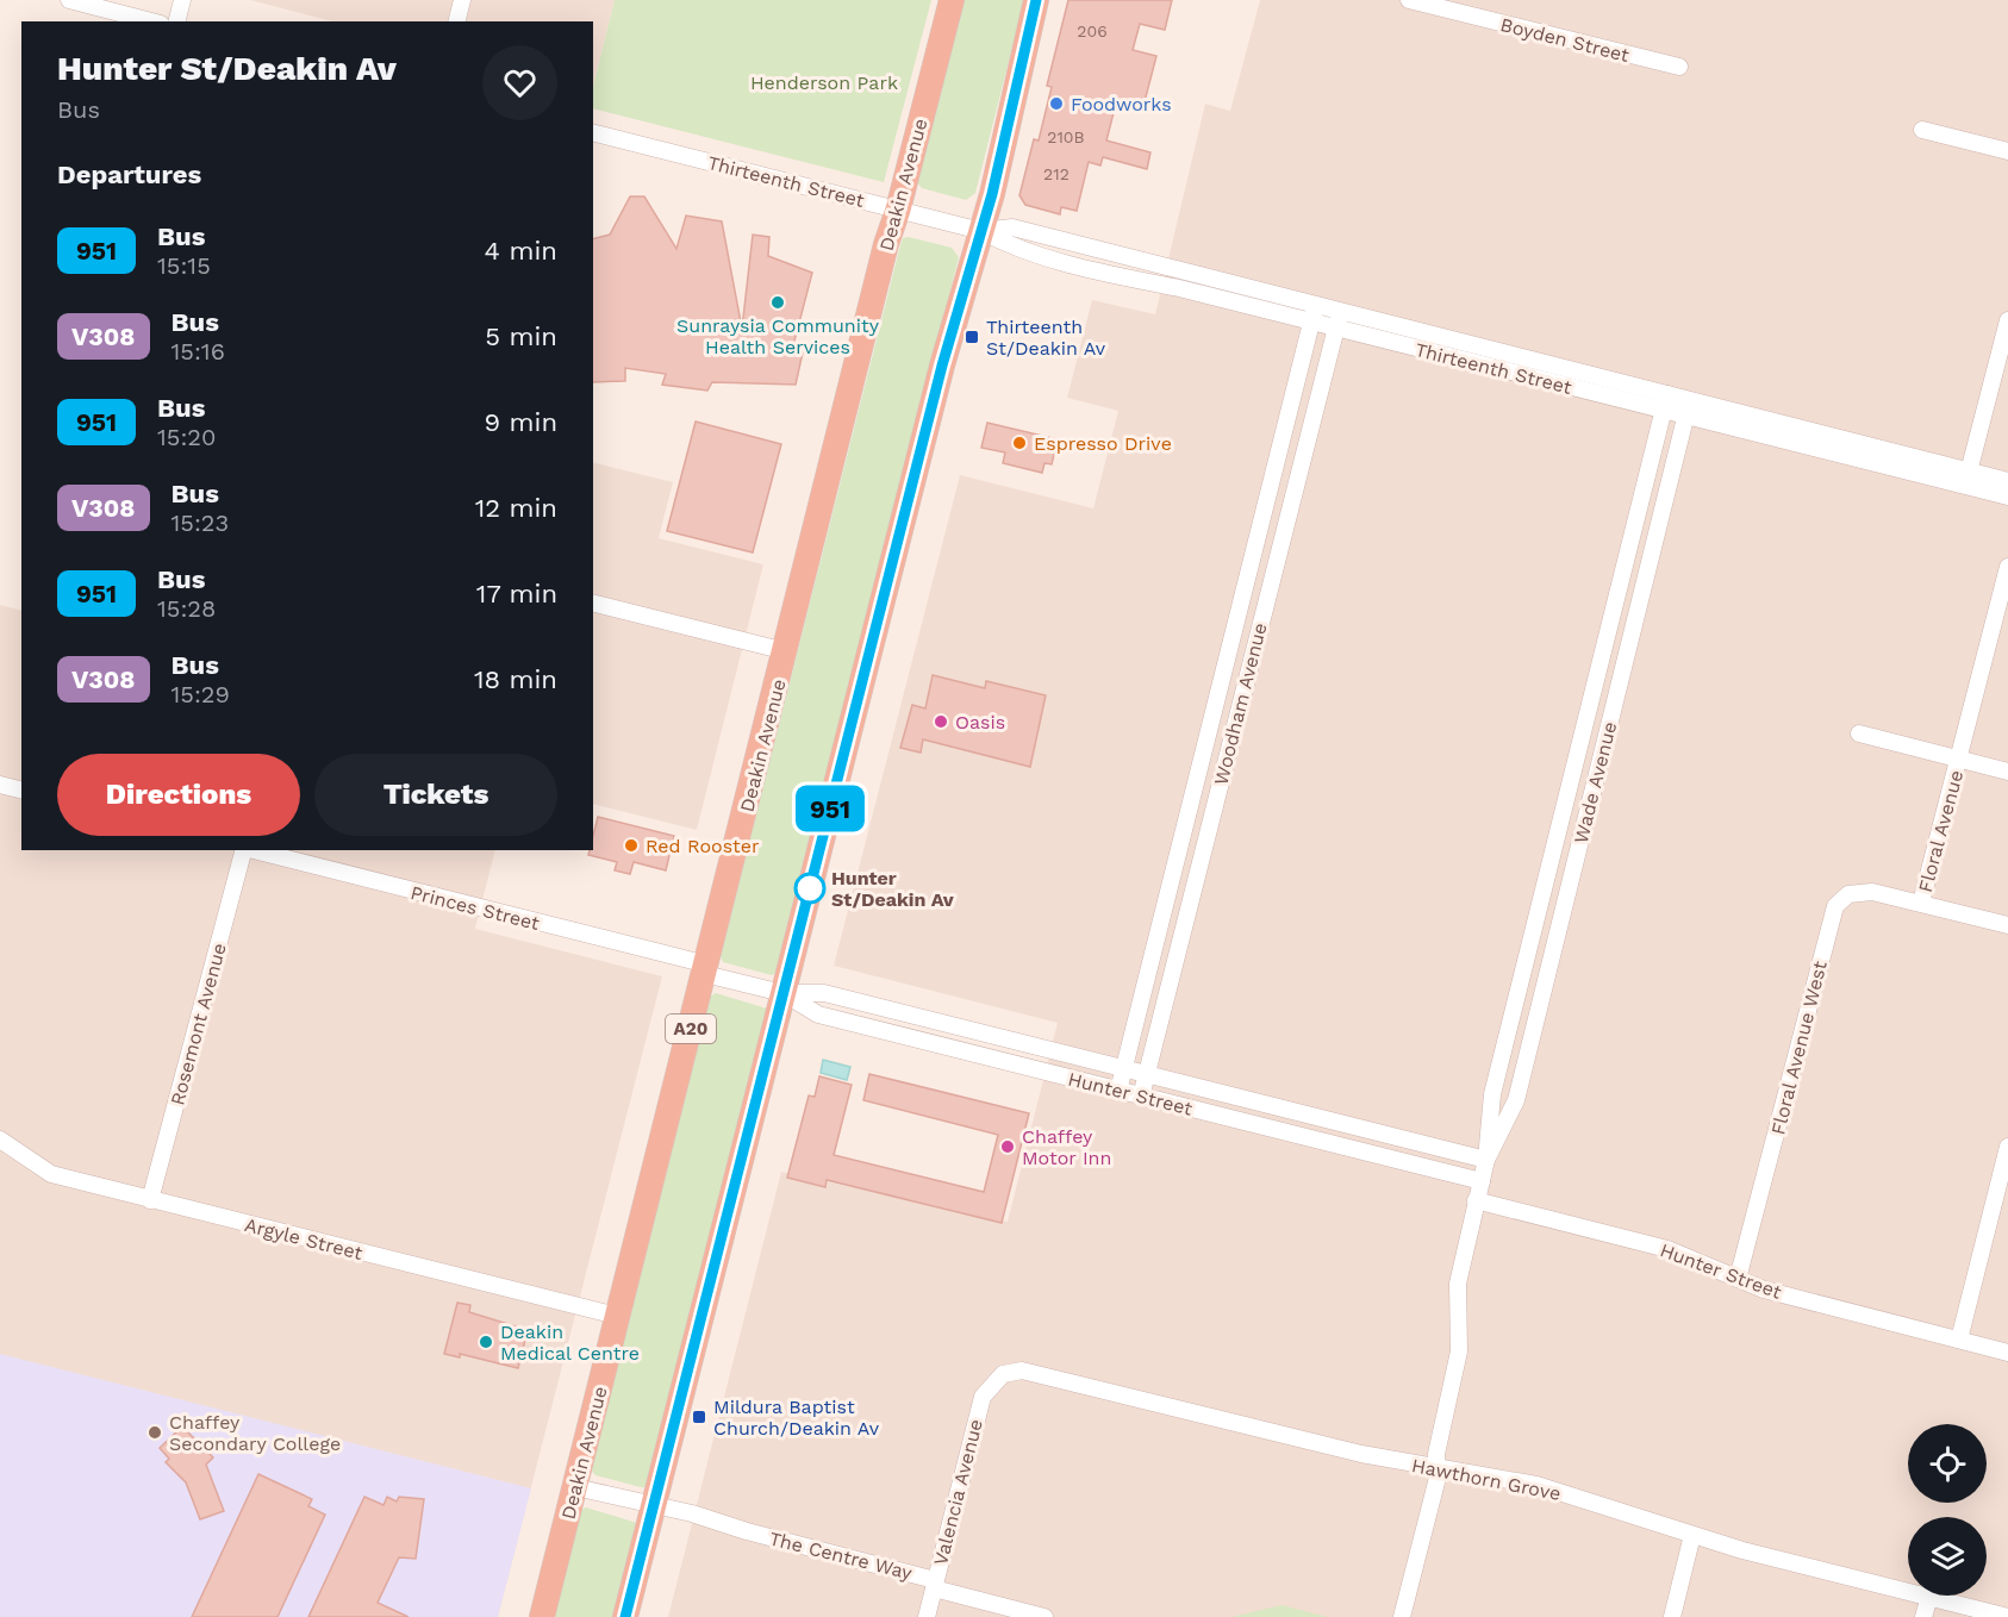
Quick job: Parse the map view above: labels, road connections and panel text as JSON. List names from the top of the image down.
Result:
{
  "streets": {
    "highway": ["Deakin Avenue", "A20"],
    "street": [
      "Boyden Street",
      "Thirteenth Street",
      "Woodham Avenue",
      "Wade Avenue",
      "Floral Avenue",
      "Princes Street",
      "Rosemont Avenue",
      "Floral Avenue West",
      "Hunter Street",
      "Argyle Street",
      "Hawthorn Grove",
      "Valencia Avenue",
      "The Centre Way"
    ]
  },
  "crossings": [
    ["Thirteenth Street", "Deakin Avenue"],
    ["Thirteenth Street", "Woodham Avenue"],
    ["Thirteenth Street", "Wade Avenue"],
    ["Deakin Avenue", "Princes Street"],
    ["Deakin Avenue", "Hunter Street"],
    ["Deakin Avenue", "Argyle Street"],
    ["Deakin Avenue", "The Centre Way"],
    ["Woodham Avenue", "Hunter Street"],
    ["Wade Avenue", "Hunter Street"],
    ["Wade Avenue", "Hawthorn Grove"],
    ["Floral Avenue", "Floral Avenue West"],
    ["Princes Street", "Hunter Street"],
    ["Rosemont Avenue", "Argyle Street"],
    ["Floral Avenue West", "Hunter Street"],
    ["Hawthorn Grove", "Valencia Avenue"],
    ["Valencia Avenue", "The Centre Way"]
  ],
  "parks": ["Henderson Park"],
  "places": {
    "other": [
      "Foodworks",
      "Sunraysia Community Health Services",
      "Espresso Drive",
      "Oasis",
      "Red Rooster",
      "Hunter St/Deakin Av",
      "Chaffey Motor Inn",
      "Deakin Medical Centre",
      "Chaffey Secondary College"
    ],
    "transit": ["Thirteenth St/Deakin Av", "Mildura Baptist Church/Deakin Av"]
  },
  "lines": ["bus line 951"],
  "house_numbers": ["206", "210B", "212"],
  "page": {
    "on_map": "951",
    "heading": [
      ["Hunter St/Deakin Av", "Bus"],
      "Departures"
    ],
    "list": [
      {
        "mark": "951",
        "name": "Bus",
        "note": "15:15",
        "value": "4 min"
      },
      {
        "mark": "V308",
        "name": "Bus",
        "note": "15:16",
        "value": "5 min"
      },
      {
        "mark": "951",
        "name": "Bus",
        "note": "15:20",
        "value": "9 min"
      },
      {
        "mark": "V308",
        "name": "Bus",
        "note": "15:23",
        "value": "12 min"
      },
      {
        "mark": "951",
        "name": "Bus",
        "note": "15:28",
        "value": "17 min"
      },
      {
        "mark": "V308",
        "name": "Bus",
        "note": "15:29",
        "value": "18 min"
      }
    ],
    "buttons": ["Directions", "Tickets"]
  }
}
